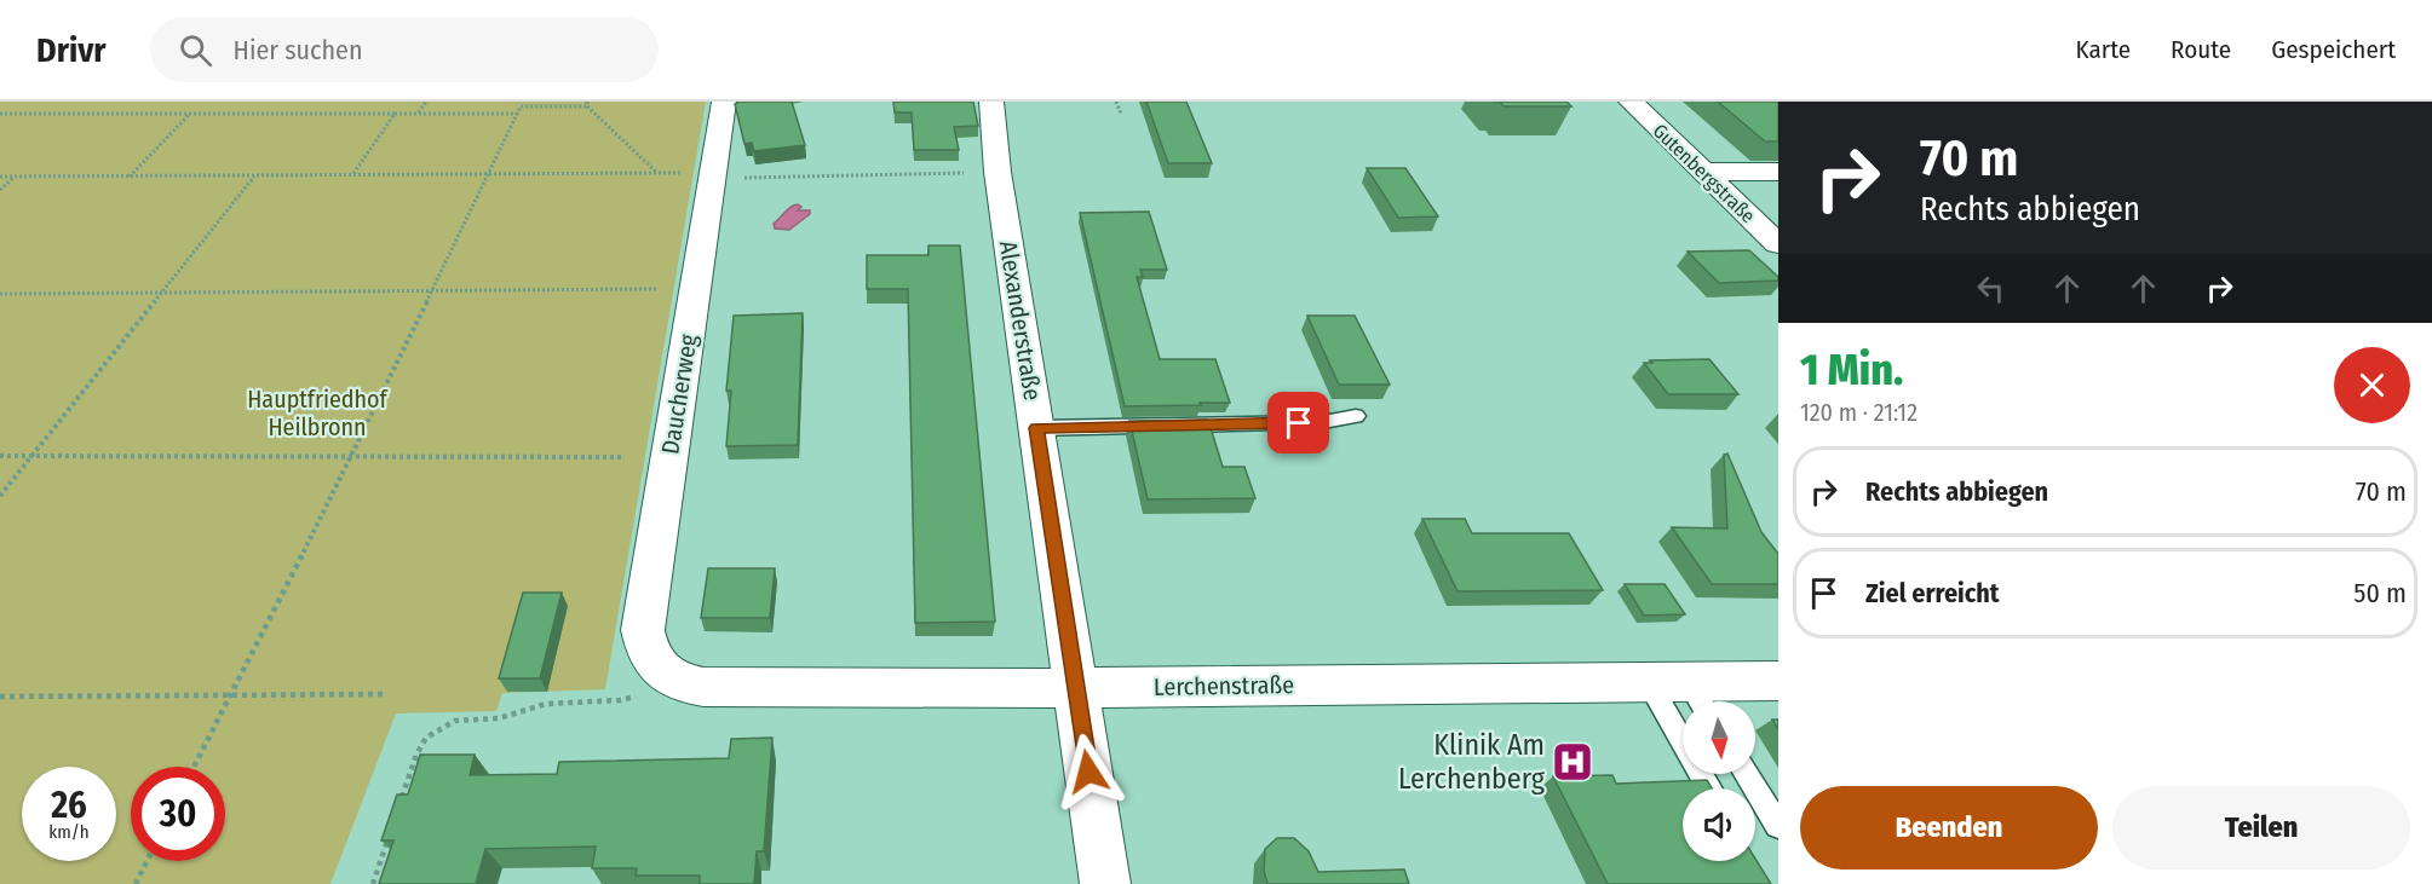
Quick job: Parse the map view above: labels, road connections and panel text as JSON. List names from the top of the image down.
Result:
{
  "streets": {
    "street": [
      "Gutenbergstraße",
      "Alexanderstraße",
      "Daucherweg",
      "Lerchenstraße"
    ]
  },
  "crossings": [
    ["Alexanderstraße", "Lerchenstraße"],
    ["Daucherweg", "Lerchenstraße"]
  ],
  "parks": ["Hauptfriedhof Heilbronn"],
  "places": {
    "hospital": ["Klinik Am Lerchenberg"]
  },
  "north": "bottom",
  "page": {
    "header": "Drivr",
    "search": "Hier suchen",
    "nav": ["Karte", "Route", "Gespeichert"],
    "turn": ["70 m", "Rechts abbiegen"],
    "heading": ["1 Min.", "120 m · 21:12"],
    "list": [
      {
        "name": "Rechts abbiegen",
        "value": "70 m"
      },
      {
        "name": "Ziel erreicht",
        "value": "50 m"
      }
    ],
    "speed": "26 km/h",
    "limit": "30",
    "buttons": ["Beenden", "Teilen"]
  }
}
